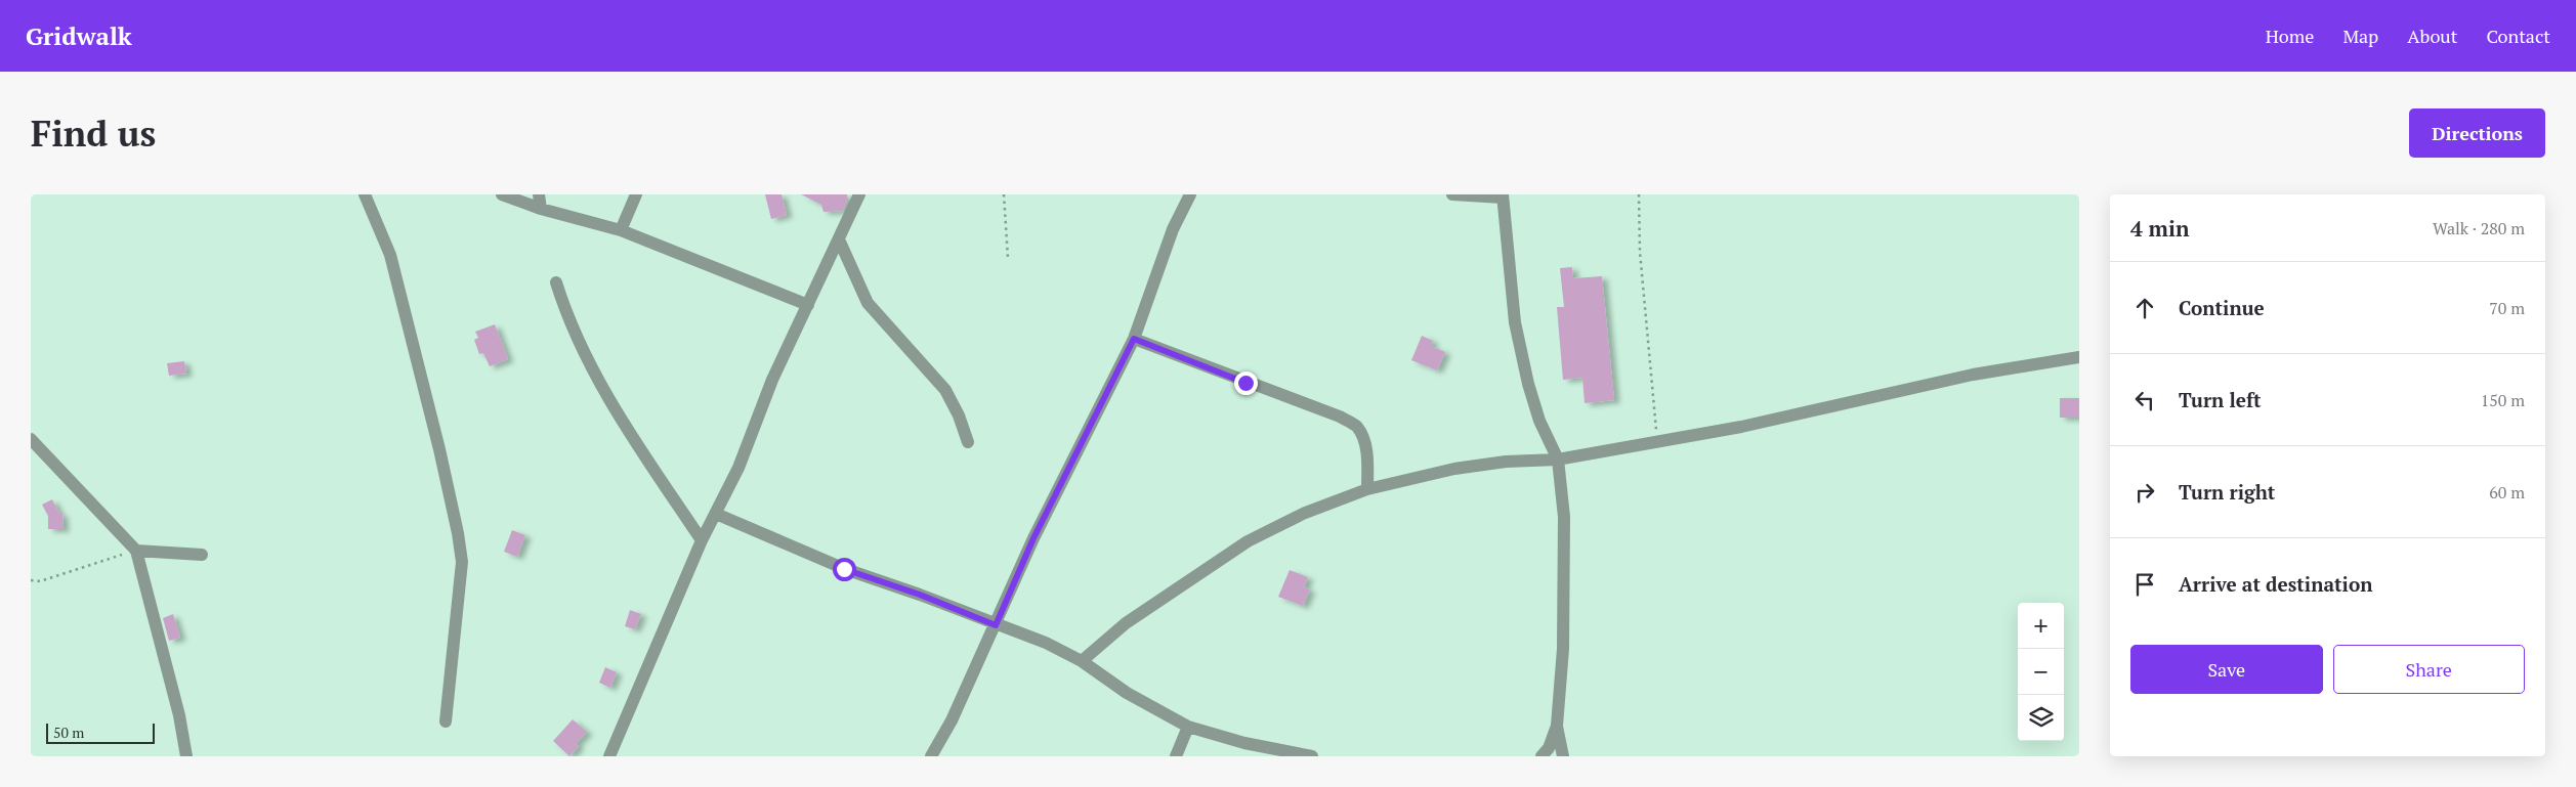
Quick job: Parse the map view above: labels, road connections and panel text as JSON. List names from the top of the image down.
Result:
{
  "scale_bar": "50 m",
  "page": {
    "header": "Gridwalk",
    "nav": [
      "Home",
      "Map",
      "About",
      "Contact"
    ],
    "buttons": [
      "Directions",
      ["Save", "Share"]
    ],
    "title": "Find us",
    "heading": ["4 min", "Walk · 280 m"],
    "list": [
      ["Continue", "70 m"],
      ["Turn left", "150 m"],
      ["Turn right", "60 m"],
      "Arrive at destination"
    ],
    "map_buttons": ["+", "−"],
    "scale": "50 m"
  }
}
